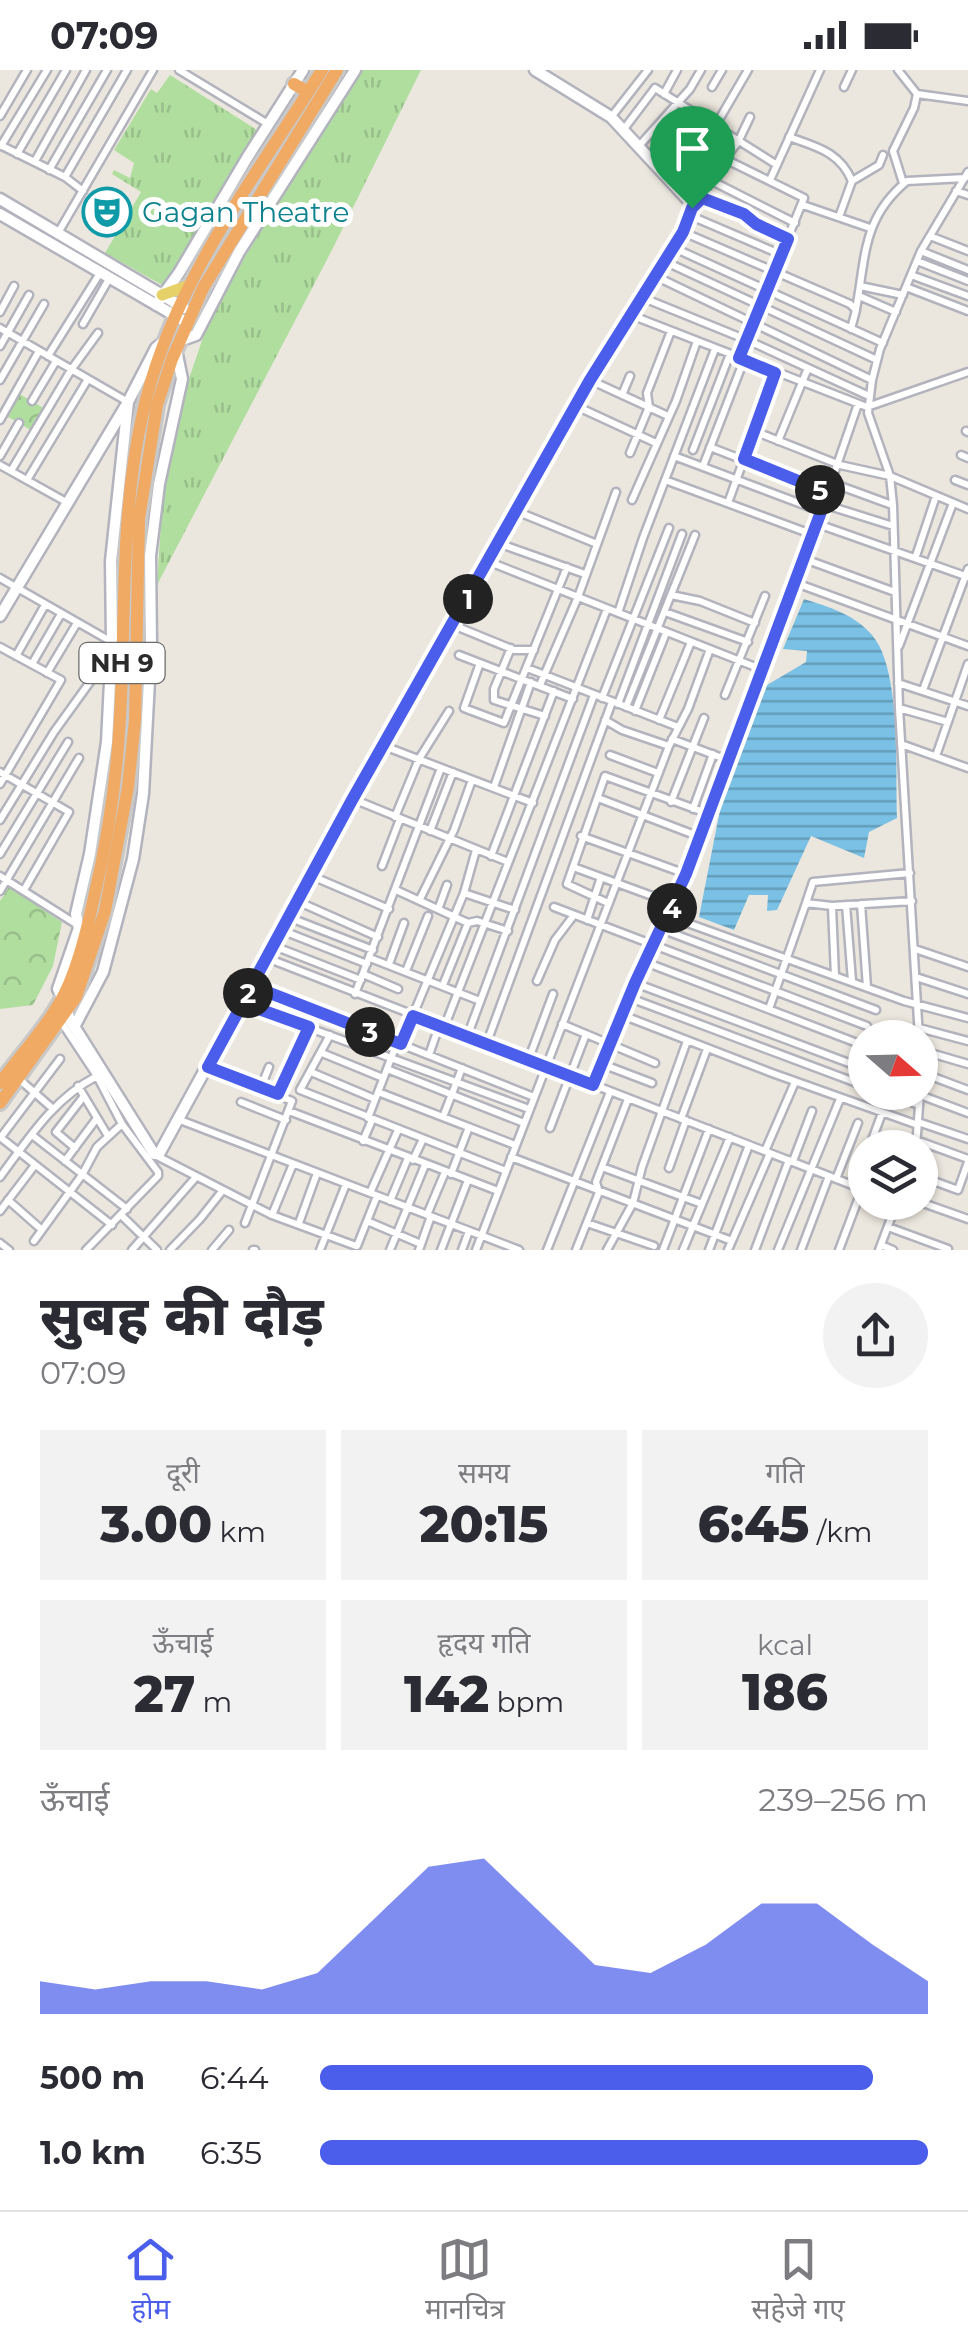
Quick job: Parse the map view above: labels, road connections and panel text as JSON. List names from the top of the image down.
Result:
{
  "streets": {
    "highway": ["NH 9"]
  },
  "places": {
    "theatre": ["Gagan Theatre"]
  },
  "north": "right",
  "page": {
    "status": "07:09",
    "pins": [
      "5",
      "1",
      "4",
      "2",
      "3"
    ],
    "heading": ["सुबह की दौड़", "07:09"],
    "stats": [
      ["दूरी", "3.00 km"],
      ["समय", "20:15"],
      ["गति", "6:45 /km"],
      ["ऊँचाई", "27 m"],
      ["हृदय गति", "142 bpm"],
      ["kcal", "186"]
    ],
    "chart": ["ऊँचाई", "239–256 m"],
    "list": [
      {
        "name": "500 m",
        "note": "6:44"
      },
      {
        "name": "1.0 km",
        "note": "6:35"
      }
    ],
    "tabs": ["होम", "मानचित्र", "सहेजे गए"]
  }
}
